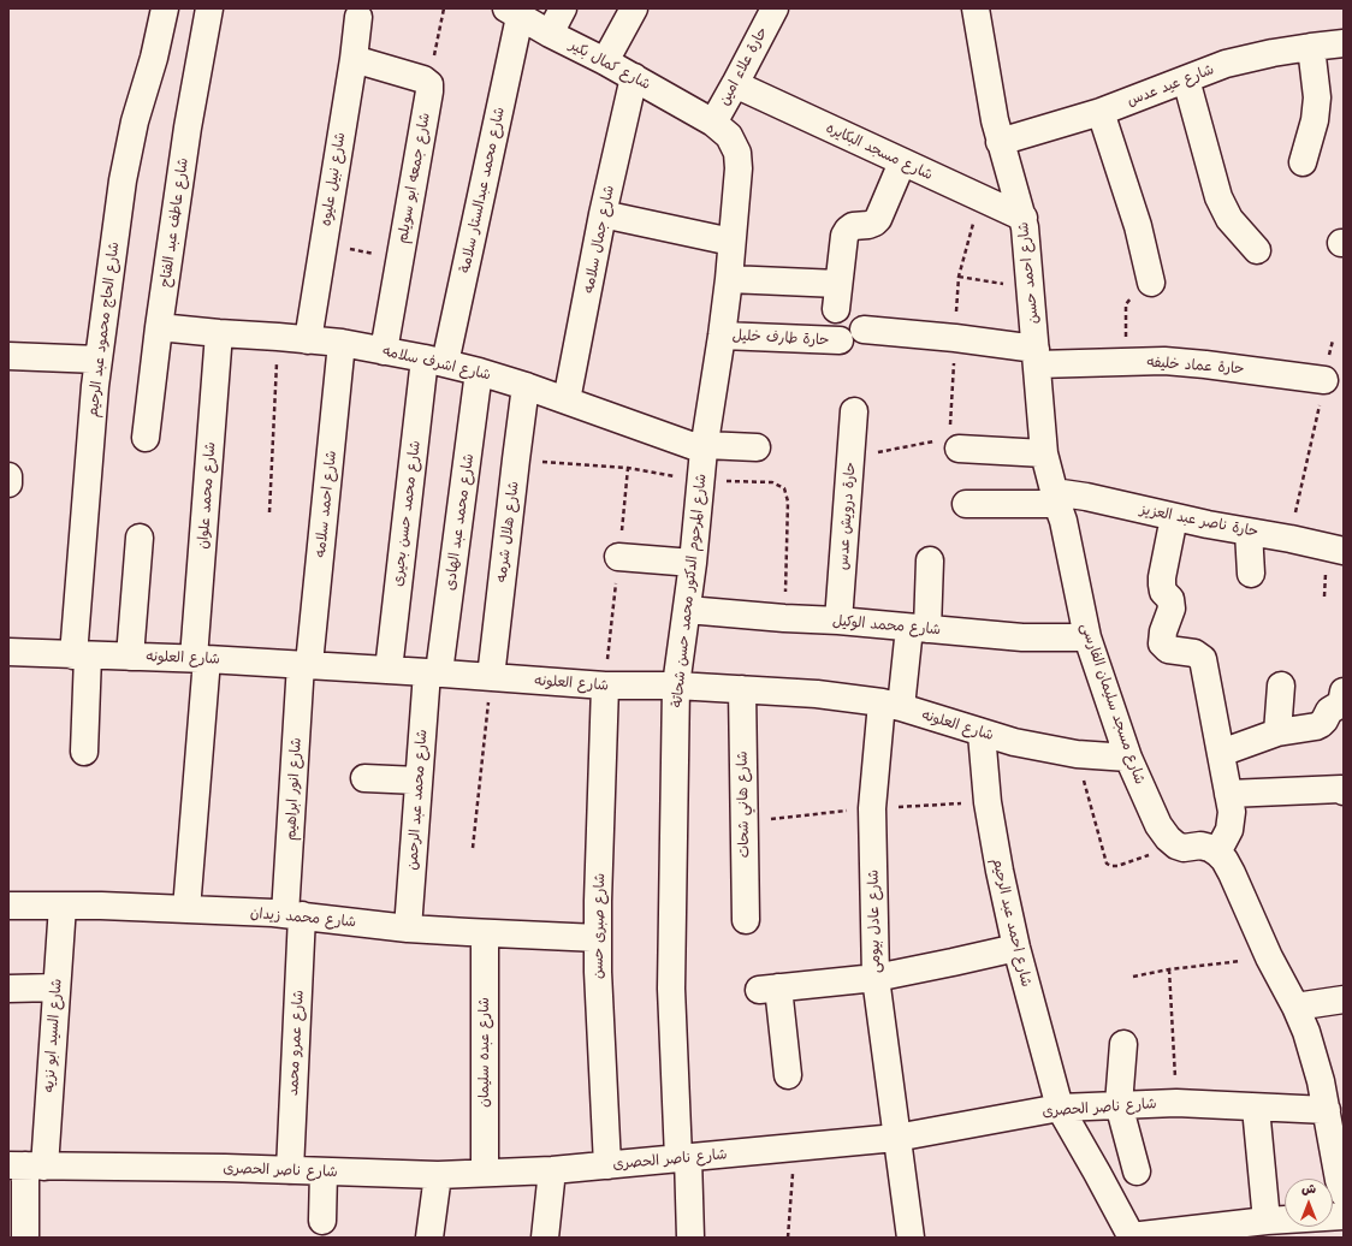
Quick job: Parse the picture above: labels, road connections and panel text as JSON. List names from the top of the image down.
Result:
{
  "streets": {
    "street": [
      "شارع كمال بكير",
      "حارة علاء امين",
      "شارع عيد عدس",
      "شارع مسجد البكايره",
      "شارع جمعه ابو سويلم",
      "شارع نبيل عليوه",
      "شارع محمد عبدالستار سلامة",
      "شارع عاطف عبد الفتاح",
      "شارع جمال سلامه",
      "شارع احمد حسن",
      "شارع الحاج محمود عبد الرحيم",
      "حارة طارف خليل",
      "شارع اشرف سلامه",
      "حارة عماد خليفه",
      "شارع محمد علوان",
      "شارع احمد سلامه",
      "شارع محمد حسن بحيرى",
      "حارة درويش عدس",
      "حارة ناصر عبد العزيز",
      "شارع محمد عبد الهادى",
      "شارع هلال شرمه",
      "شارع المرحوم الدكتور محمد حسن شحاتة",
      "شارع محمد الوكيل",
      "شارع العلونه",
      "شارع مسجد سليمان الفارسى",
      "شارع انور ابراهيم",
      "شارع محمد عبد الرحمن",
      "شارع هاني شحات",
      "شارع محمد زيدان",
      "شارع عادل بيومى",
      "شارع احمد عبد الرحيم",
      "شارع صبرى حسن",
      "شارع السيد ابو نزيه",
      "شارع عمرو محمد",
      "شارع عبده سليمان",
      "شارع ناصر الحصرى"
    ]
  },
  "crossings": [
    ["شارع كمال بكير", "حارة علاء امين"],
    ["شارع كمال بكير", "شارع محمد عبدالستار سلامة"],
    ["شارع كمال بكير", "شارع جمال سلامه"],
    ["شارع كمال بكير", "شارع المرحوم الدكتور محمد حسن شحاتة"],
    ["حارة علاء امين", "شارع مسجد البكايره"],
    ["حارة علاء امين", "شارع المرحوم الدكتور محمد حسن شحاتة"],
    ["شارع عيد عدس", "شارع احمد حسن"],
    ["شارع مسجد البكايره", "شارع احمد حسن"],
    ["شارع جمعه ابو سويلم", "شارع اشرف سلامه"],
    ["شارع نبيل عليوه", "شارع اشرف سلامه"],
    ["شارع محمد عبدالستار سلامة", "شارع اشرف سلامه"],
    ["شارع محمد عبدالستار سلامة", "شارع محمد حسن بحيرى"],
    ["شارع عاطف عبد الفتاح", "شارع اشرف سلامه"],
    ["شارع جمال سلامه", "شارع اشرف سلامه"],
    ["شارع احمد حسن", "حارة عماد خليفه"],
    ["شارع احمد حسن", "شارع مسجد سليمان الفارسى"],
    ["شارع الحاج محمود عبد الرحيم", "شارع العلونه"],
    ["حارة طارف خليل", "شارع المرحوم الدكتور محمد حسن شحاتة"],
    ["شارع اشرف سلامه", "شارع محمد علوان"],
    ["شارع اشرف سلامه", "شارع احمد سلامه"],
    ["شارع اشرف سلامه", "شارع محمد حسن بحيرى"],
    ["شارع اشرف سلامه", "شارع محمد عبد الهادى"],
    ["شارع اشرف سلامه", "شارع هلال شرمه"],
    ["شارع اشرف سلامه", "شارع المرحوم الدكتور محمد حسن شحاتة"],
    ["حارة عماد خليفه", "شارع مسجد سليمان الفارسى"],
    ["شارع محمد علوان", "شارع العلونه"],
    ["شارع محمد علوان", "شارع محمد زيدان"],
    ["شارع احمد سلامه", "شارع العلونه"],
    ["شارع احمد سلامه", "شارع انور ابراهيم"],
    ["شارع محمد حسن بحيرى", "شارع العلونه"],
    ["حارة درويش عدس", "شارع محمد الوكيل"],
    ["حارة ناصر عبد العزيز", "شارع مسجد سليمان الفارسى"],
    ["شارع محمد عبد الهادى", "شارع العلونه"],
    ["شارع محمد عبد الهادى", "شارع محمد عبد الرحمن"],
    ["شارع هلال شرمه", "شارع العلونه"],
    ["شارع المرحوم الدكتور محمد حسن شحاتة", "شارع محمد الوكيل"],
    ["شارع المرحوم الدكتور محمد حسن شحاتة", "شارع العلونه"],
    ["شارع المرحوم الدكتور محمد حسن شحاتة", "شارع ناصر الحصرى"],
    ["شارع محمد الوكيل", "شارع مسجد سليمان الفارسى"],
    ["شارع محمد الوكيل", "شارع عادل بيومى"],
    ["شارع العلونه", "شارع مسجد سليمان الفارسى"],
    ["شارع العلونه", "شارع انور ابراهيم"],
    ["شارع العلونه", "شارع محمد عبد الرحمن"],
    ["شارع العلونه", "شارع هاني شحات"],
    ["شارع العلونه", "شارع عادل بيومى"],
    ["شارع العلونه", "شارع احمد عبد الرحيم"],
    ["شارع العلونه", "شارع صبرى حسن"],
    ["شارع انور ابراهيم", "شارع محمد زيدان"],
    ["شارع انور ابراهيم", "شارع عمرو محمد"],
    ["شارع محمد عبد الرحمن", "شارع محمد زيدان"],
    ["شارع محمد زيدان", "شارع صبرى حسن"],
    ["شارع محمد زيدان", "شارع السيد ابو نزيه"],
    ["شارع محمد زيدان", "شارع عمرو محمد"],
    ["شارع محمد زيدان", "شارع عبده سليمان"],
    ["شارع عادل بيومى", "شارع ناصر الحصرى"],
    ["شارع احمد عبد الرحيم", "شارع ناصر الحصرى"],
    ["شارع صبرى حسن", "شارع ناصر الحصرى"],
    ["شارع السيد ابو نزيه", "شارع ناصر الحصرى"],
    ["شارع عمرو محمد", "شارع ناصر الحصرى"],
    ["شارع عبده سليمان", "شارع ناصر الحصرى"]
  ],
  "north": "top"
}
